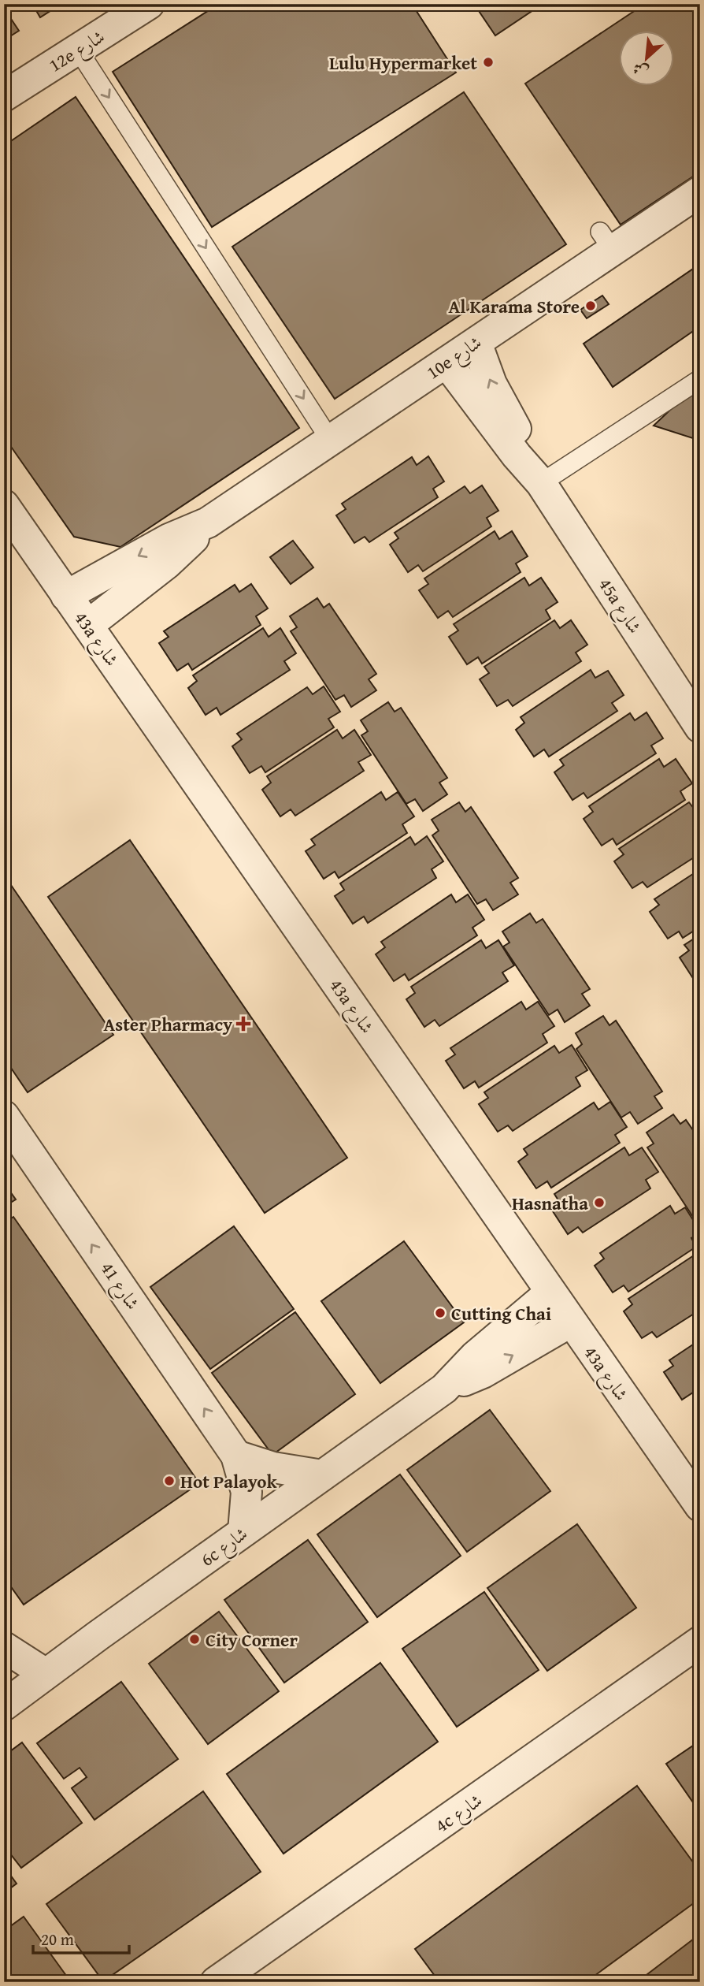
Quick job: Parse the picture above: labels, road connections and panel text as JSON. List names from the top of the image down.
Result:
{
  "streets": {
    "street": [
      "12e شارع",
      "10e شارع",
      "45a شارع",
      "43a شارع",
      "شارع 41",
      "6c شارع",
      "4c شارع"
    ]
  },
  "crossings": [
    ["10e شارع", "45a شارع"],
    ["10e شارع", "43a شارع"],
    ["43a شارع", "6c شارع"],
    ["شارع 41", "6c شارع"]
  ],
  "one_way": ["شارع 41"],
  "places": {
    "other": [
      "Lulu Hypermarket",
      "Al Karama Store",
      "Hasnatha",
      "Cutting Chai",
      "Hot Palayok",
      "City Corner"
    ],
    "health": ["Aster Pharmacy"]
  },
  "scale_bar": "20 m",
  "north": "bottom left"
}
